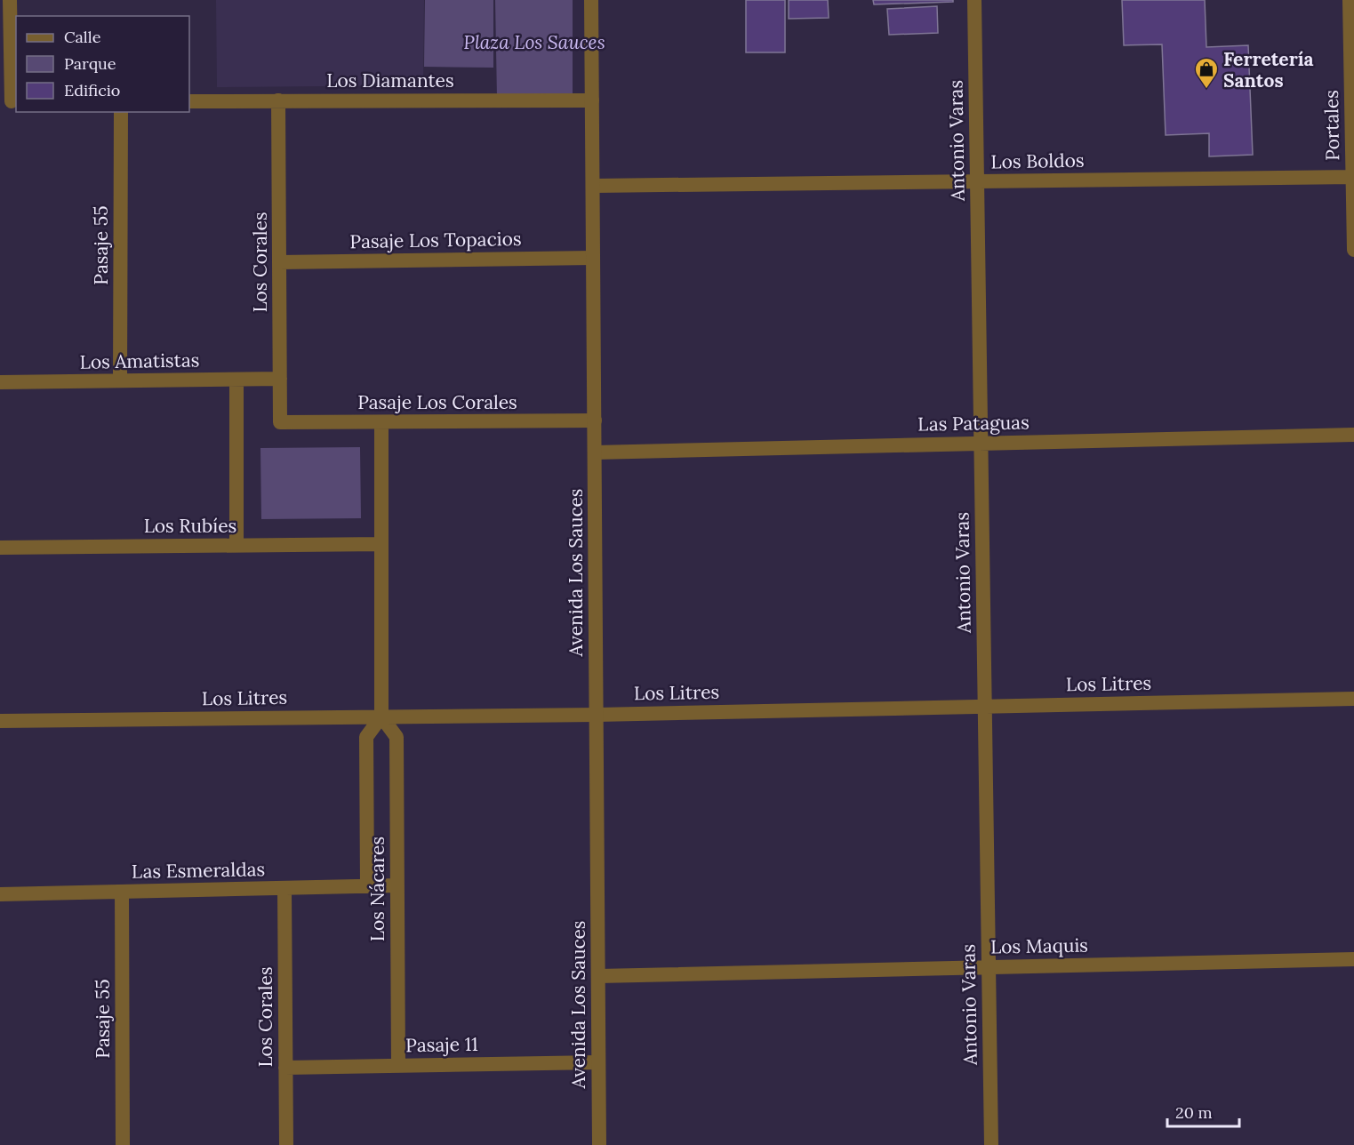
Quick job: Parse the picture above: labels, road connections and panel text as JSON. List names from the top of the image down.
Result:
{
  "streets": {
    "street": [
      "Los Diamantes",
      "Portales",
      "Antonio Varas",
      "Los Boldos",
      "Pasaje Los Topacios",
      "Pasaje 55",
      "Los Corales",
      "Los Amatistas",
      "Pasaje Los Corales",
      "Las Pataguas",
      "Los Rubíes",
      "Avenida Los Sauces",
      "Los Litres",
      "Las Esmeraldas",
      "Los Nácares",
      "Los Maquis",
      "Pasaje 11"
    ]
  },
  "crossings": [
    ["Los Diamantes", "Los Corales"],
    ["Los Diamantes", "Avenida Los Sauces"],
    ["Portales", "Los Boldos"],
    ["Antonio Varas", "Los Boldos"],
    ["Antonio Varas", "Las Pataguas"],
    ["Antonio Varas", "Los Litres"],
    ["Antonio Varas", "Los Maquis"],
    ["Los Boldos", "Avenida Los Sauces"],
    ["Pasaje Los Topacios", "Los Corales"],
    ["Pasaje Los Topacios", "Avenida Los Sauces"],
    ["Pasaje 55", "Los Amatistas"],
    ["Pasaje 55", "Las Esmeraldas"],
    ["Los Corales", "Los Amatistas"],
    ["Los Corales", "Pasaje Los Corales"],
    ["Los Corales", "Las Esmeraldas"],
    ["Los Corales", "Pasaje 11"],
    ["Pasaje Los Corales", "Avenida Los Sauces"],
    ["Las Pataguas", "Avenida Los Sauces"],
    ["Avenida Los Sauces", "Los Litres"],
    ["Avenida Los Sauces", "Los Maquis"],
    ["Avenida Los Sauces", "Pasaje 11"],
    ["Los Litres", "Los Nácares"],
    ["Las Esmeraldas", "Los Nácares"],
    ["Los Nácares", "Pasaje 11"]
  ],
  "parks": ["Plaza Los Sauces"],
  "places": {
    "shop": ["Ferretería Santos"]
  },
  "legend": ["Calle", "Parque", "Edificio"],
  "scale_bar": "20 m"
}
